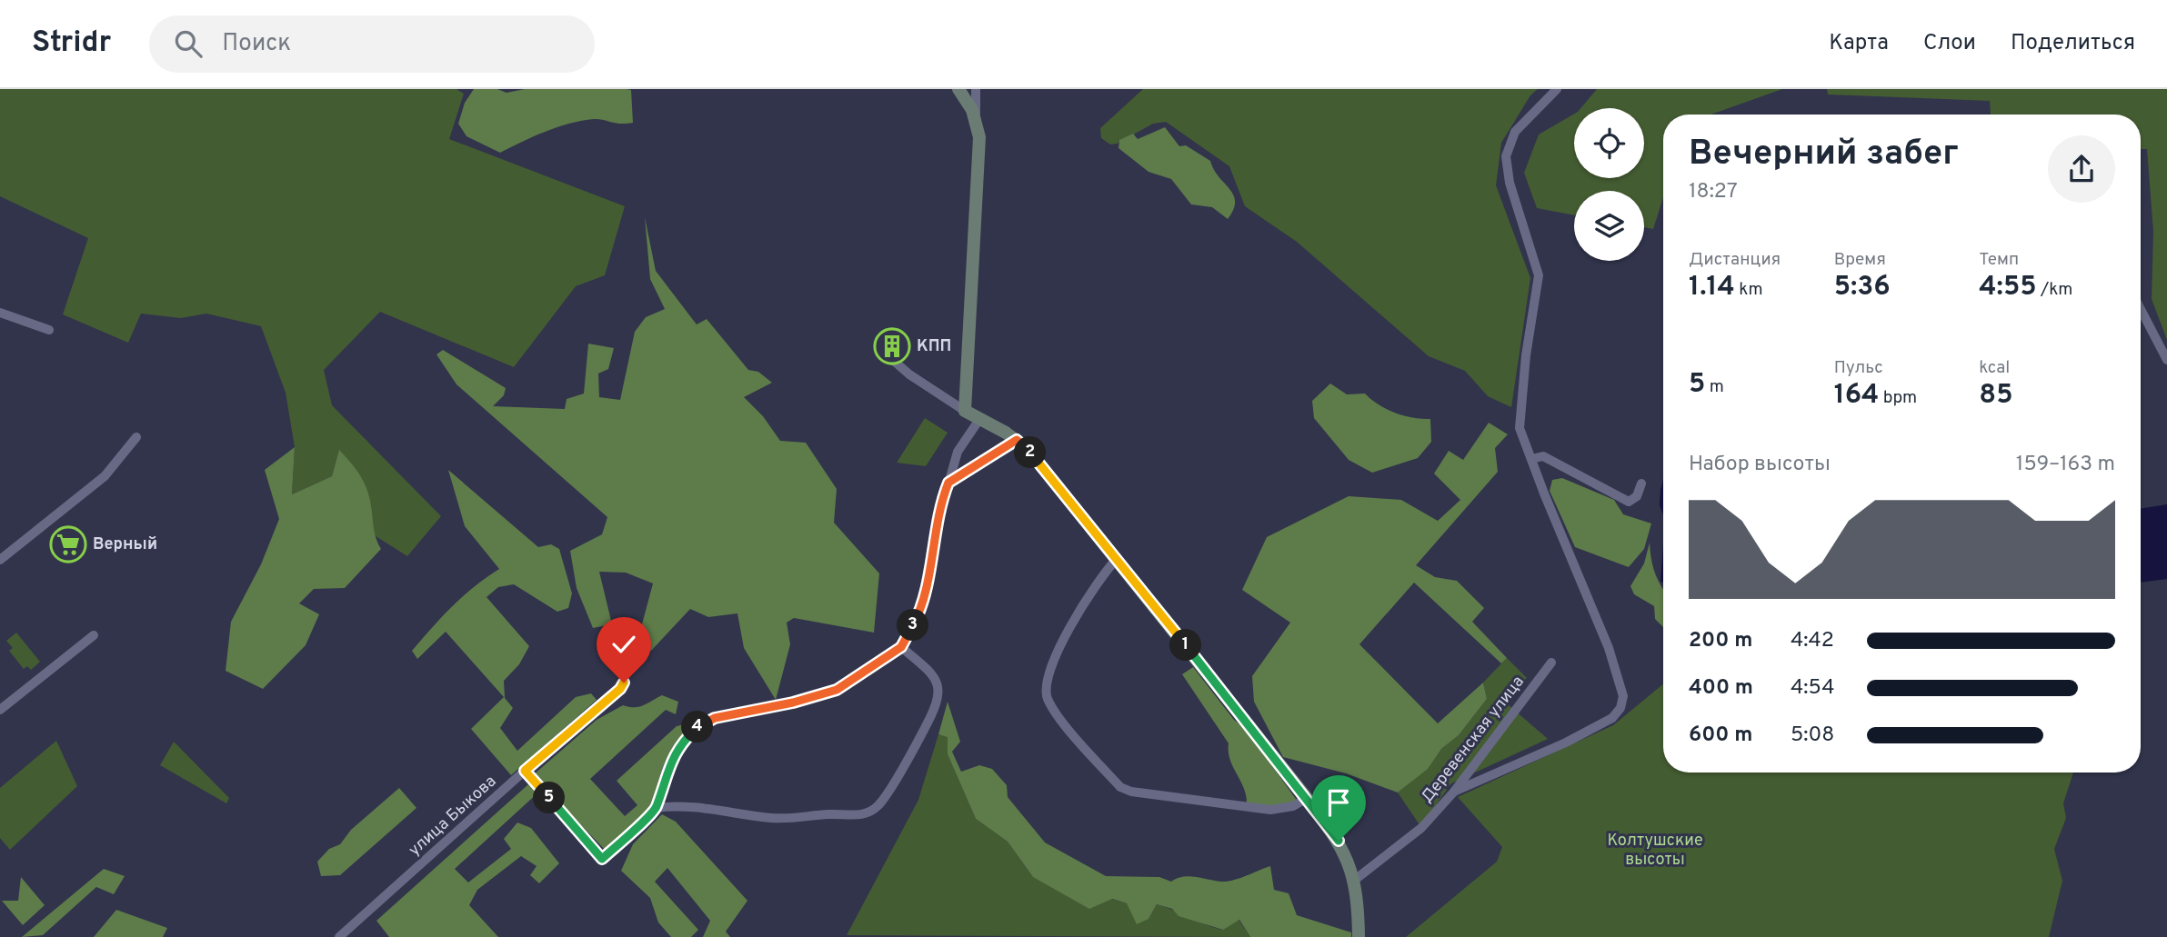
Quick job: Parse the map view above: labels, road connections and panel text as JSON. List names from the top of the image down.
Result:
{
  "streets": {
    "street": ["Деревенская улица", "улица Быкова"]
  },
  "parks": ["Колтушские высоты"],
  "places": {
    "building": ["КПП"],
    "supermarket": ["Верный"]
  },
  "page": {
    "header": "Stridr",
    "search": "Поиск",
    "nav": ["Карта", "Слои", "Поделиться"],
    "heading": ["Вечерний забег", "18:27"],
    "stats": [
      ["Дистанция", "1.14 km"],
      ["Время", "5:36"],
      ["Темп", "4:55 /km"],
      ["5 m"],
      ["Пульс", "164 bpm"],
      ["kcal", "85"]
    ],
    "pins": [
      "2",
      "3",
      "1",
      "4",
      "5"
    ],
    "chart": ["Набор высоты", "159–163 m"],
    "list": [
      {
        "name": "200 m",
        "note": "4:42"
      },
      {
        "name": "400 m",
        "note": "4:54"
      },
      {
        "name": "600 m",
        "note": "5:08"
      }
    ]
  }
}
